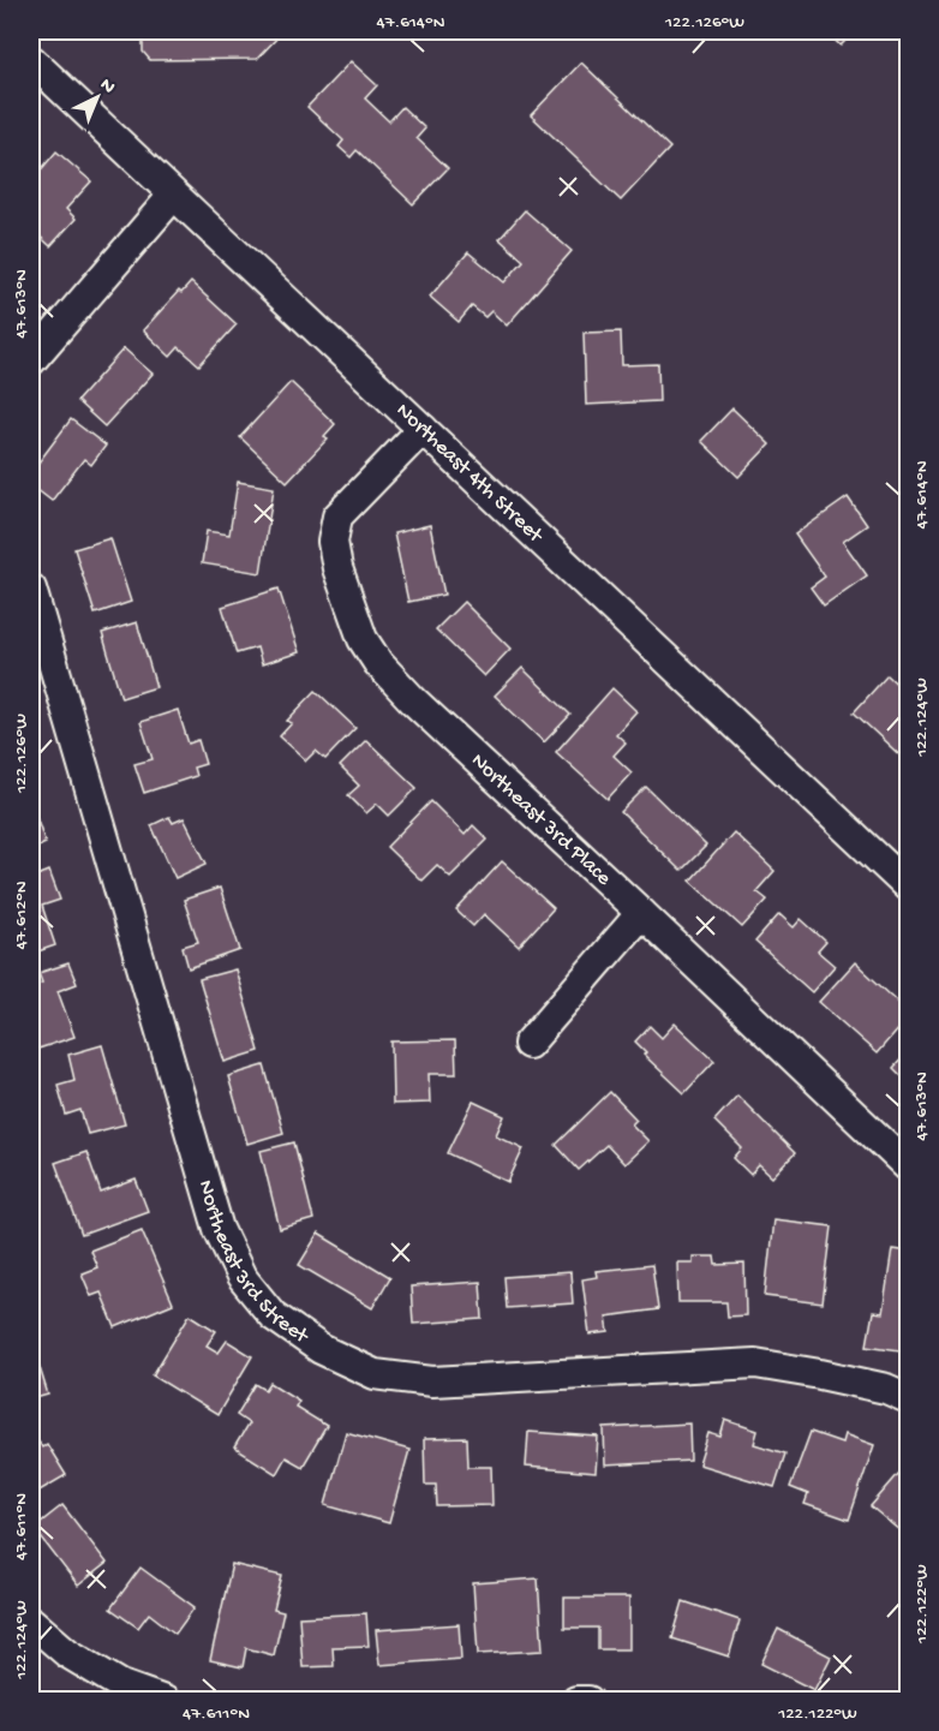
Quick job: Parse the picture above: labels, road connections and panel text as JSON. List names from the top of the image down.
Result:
{
  "streets": {
    "street": ["Northeast 4th Street", "Northeast 3rd Place", "Northeast 3rd Street"]
  },
  "crossings": [
    ["Northeast 4th Street", "Northeast 3rd Place"]
  ],
  "north": "top right",
  "coordinates": [
    "47.614°N",
    "122.126°W",
    "47.613°N",
    "122.124°W",
    "47.612°N",
    "47.611°N",
    "122.122°W"
  ]
}
